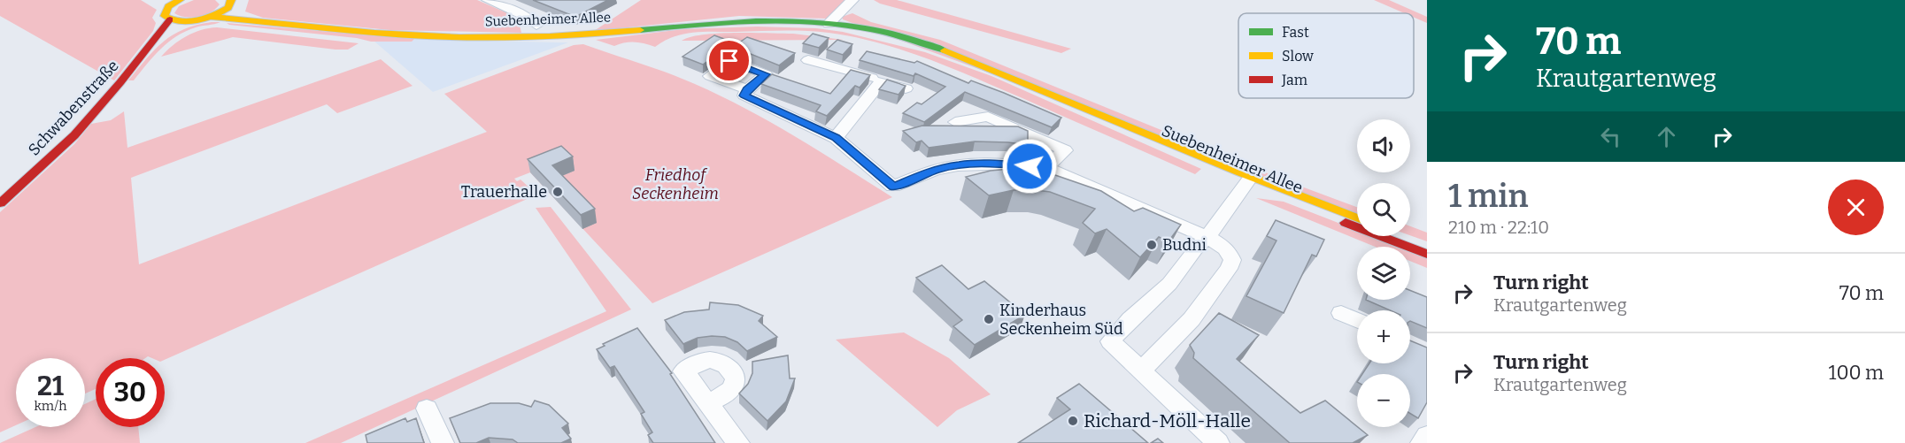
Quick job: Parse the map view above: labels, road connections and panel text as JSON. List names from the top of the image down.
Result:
{
  "streets": {
    "main road": ["Suebenheimer Allee", "Schwabenstraße"]
  },
  "parks": ["Friedhof Seckenheim"],
  "places": [
    "Trauerhalle",
    "Budni",
    "Kinderhaus Seckenheim Süd",
    "Richard-Möll-Halle"
  ],
  "legend": ["Fast", "Slow", "Jam"],
  "page": {
    "turn": ["70 m", "Krautgartenweg"],
    "map_buttons": ["+", "−"],
    "heading": ["1 min", "210 m · 22:10"],
    "list": [
      {
        "name": "Turn right",
        "note": "Krautgartenweg",
        "value": "70 m"
      },
      {
        "name": "Turn right",
        "note": "Krautgartenweg",
        "value": "100 m"
      }
    ],
    "speed": "21 km/h",
    "limit": "30"
  }
}
